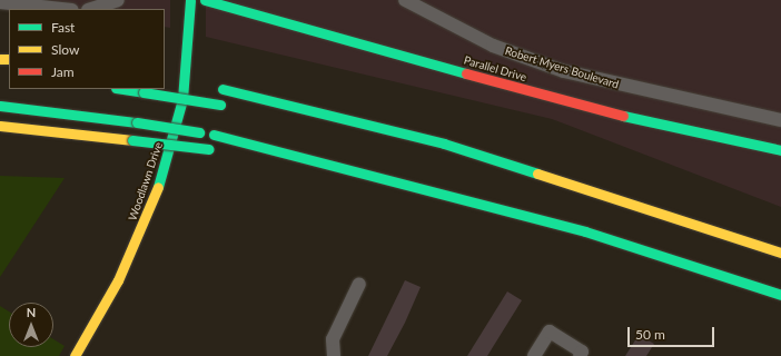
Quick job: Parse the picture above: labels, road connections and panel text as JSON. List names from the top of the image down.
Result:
{
  "streets": {
    "main road": ["Parallel Drive", "Woodlawn Drive"],
    "street": ["Robert Myers Boulevard"]
  },
  "legend": ["Fast", "Slow", "Jam"],
  "scale_bar": "50 m",
  "north": "top"
}
